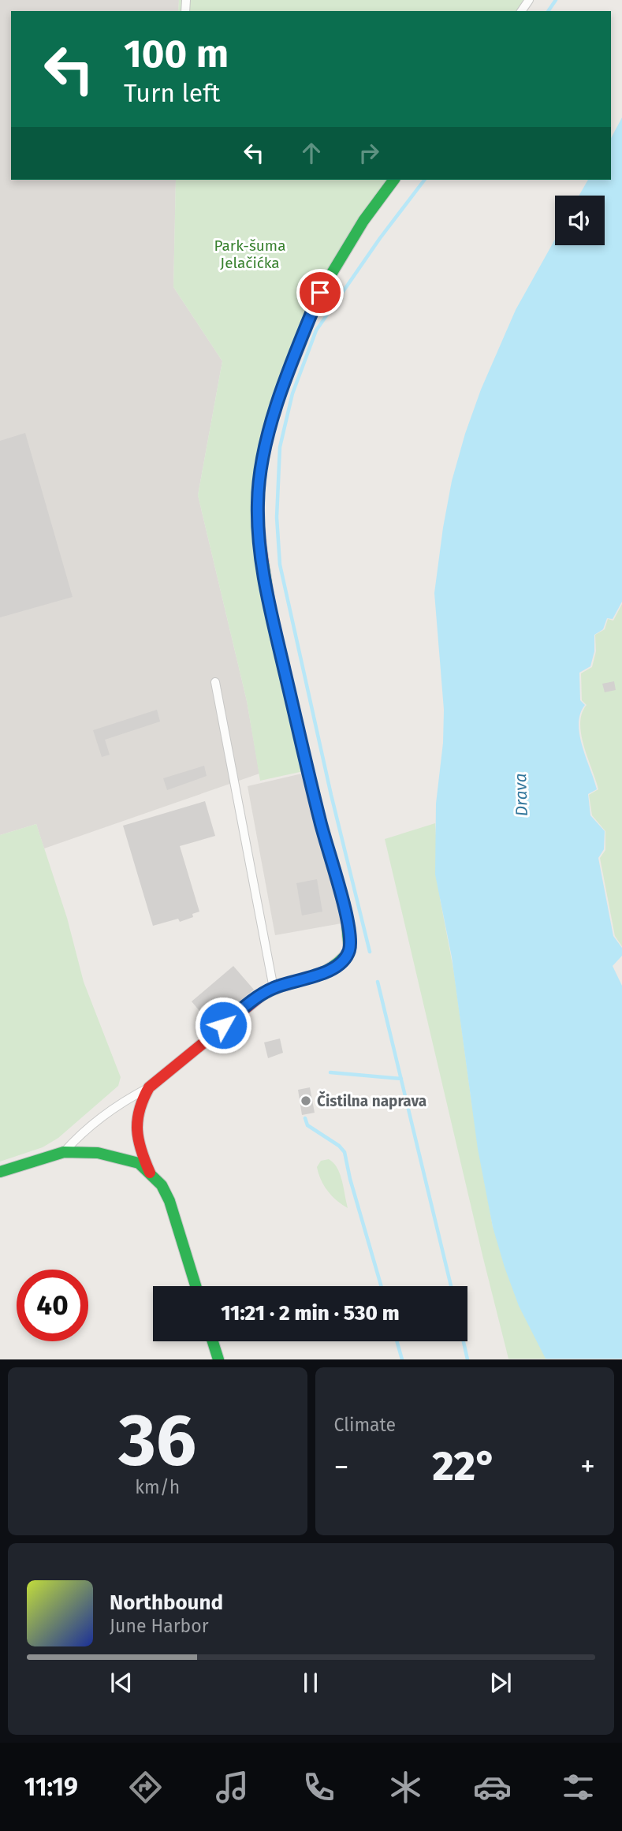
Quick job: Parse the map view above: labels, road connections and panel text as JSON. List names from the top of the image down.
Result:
{
  "water": ["Drava"],
  "parks": ["Park-šuma Jelačićka"],
  "places": ["Čistilna naprava"],
  "page": {
    "turn": ["100 m", "Turn left"],
    "limit": "40",
    "trip": "11:21 · 2 min · 530 m",
    "tile": [
      ["36", "km/h"],
      "Climate"
    ],
    "heat": ["−", "22°", "+"],
    "song": ["Northbound", "June Harbor"],
    "tabs": "11:19"
  }
}
